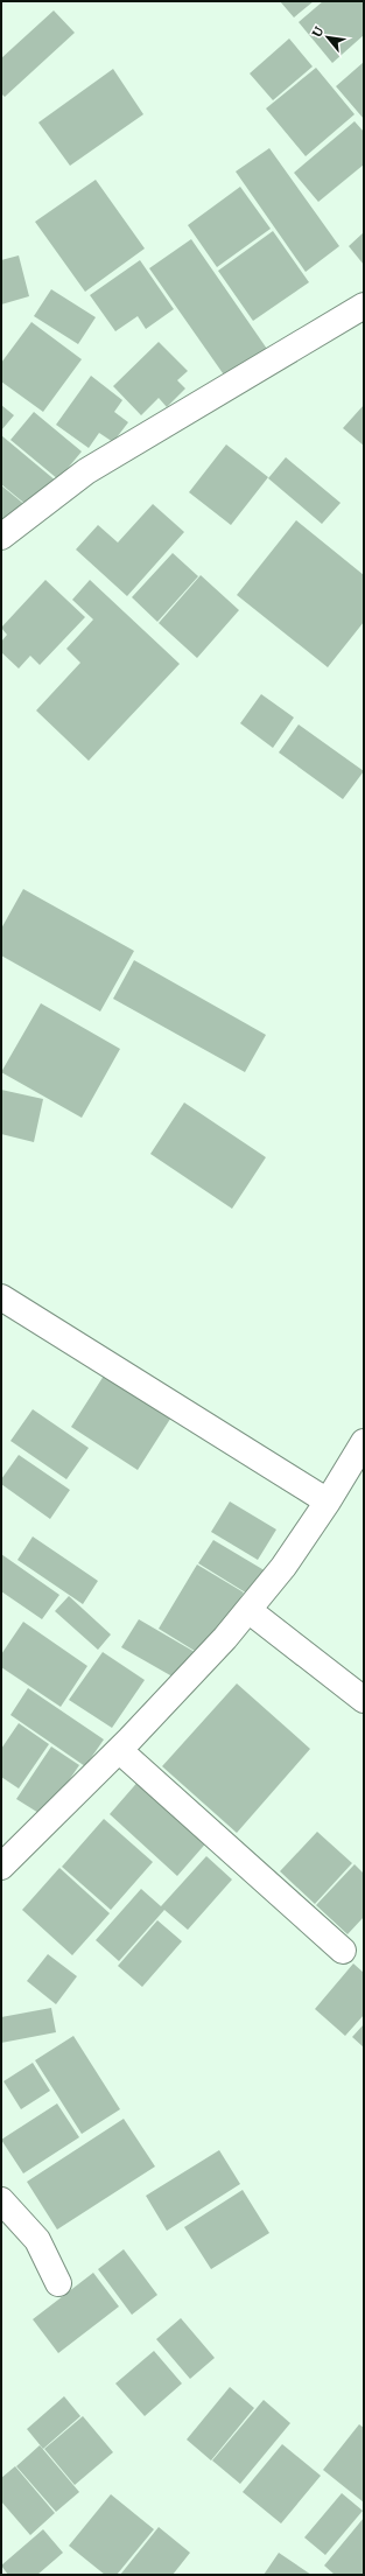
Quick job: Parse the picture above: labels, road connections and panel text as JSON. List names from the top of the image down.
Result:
{
  "north": "top left"
}
